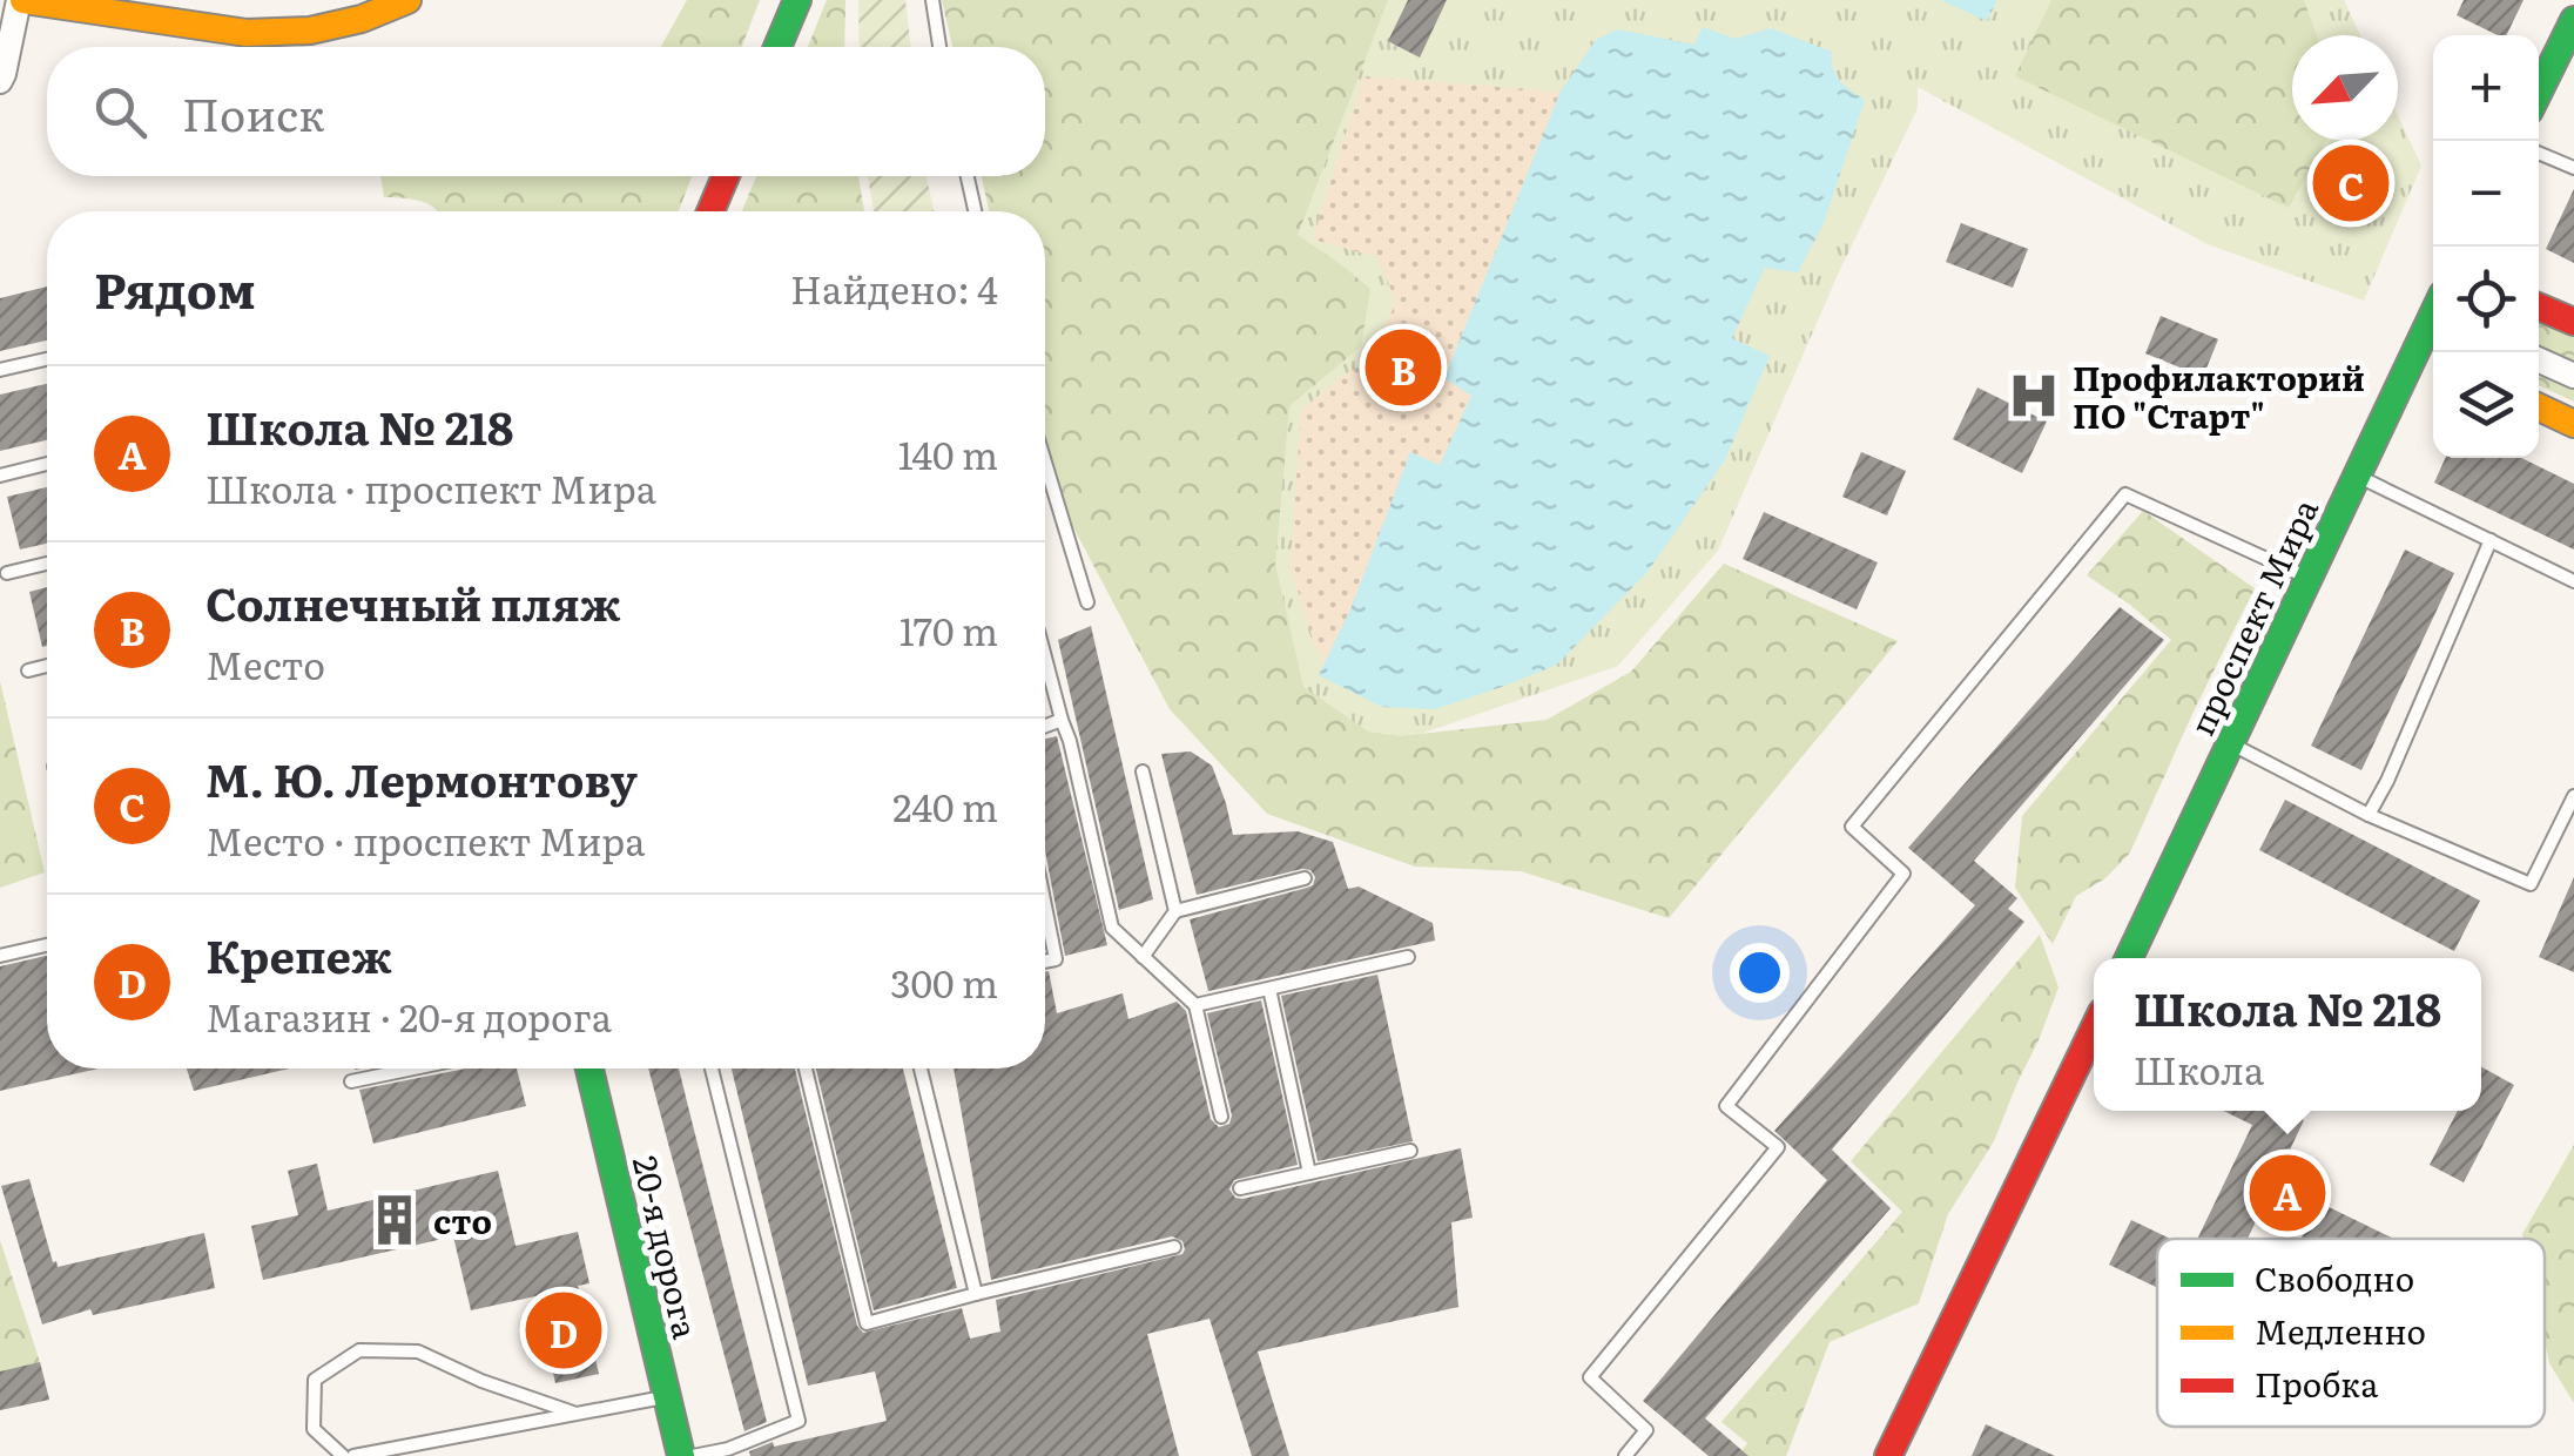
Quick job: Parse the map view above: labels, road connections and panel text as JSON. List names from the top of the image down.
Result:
{
  "streets": {
    "main road": ["проспект Мира", "20-я дорога"]
  },
  "places": {
    "hospital": ["Профилакторий ПО \"Старт\""],
    "building": ["сто"]
  },
  "legend": ["Свободно", "Медленно", "Пробка"],
  "north": "bottom left",
  "page": {
    "map_buttons": ["+", "−"],
    "search": "Поиск",
    "pins": [
      "C",
      "B",
      "A",
      "D"
    ],
    "heading": ["Рядом", "Найдено: 4"],
    "list": [
      {
        "mark": "A",
        "name": "Школа № 218",
        "note": "Школа · проспект Мира",
        "value": "140 m"
      },
      {
        "mark": "B",
        "name": "Солнечный пляж",
        "note": "Место",
        "value": "170 m"
      },
      {
        "mark": "C",
        "name": "М. Ю. Лермонтову",
        "note": "Место · проспект Мира",
        "value": "240 m"
      },
      {
        "mark": "D",
        "name": "Крепеж",
        "note": "Магазин · 20-я дорога",
        "value": "300 m"
      }
    ],
    "popup": ["Школа № 218", "Школа"]
  }
}
